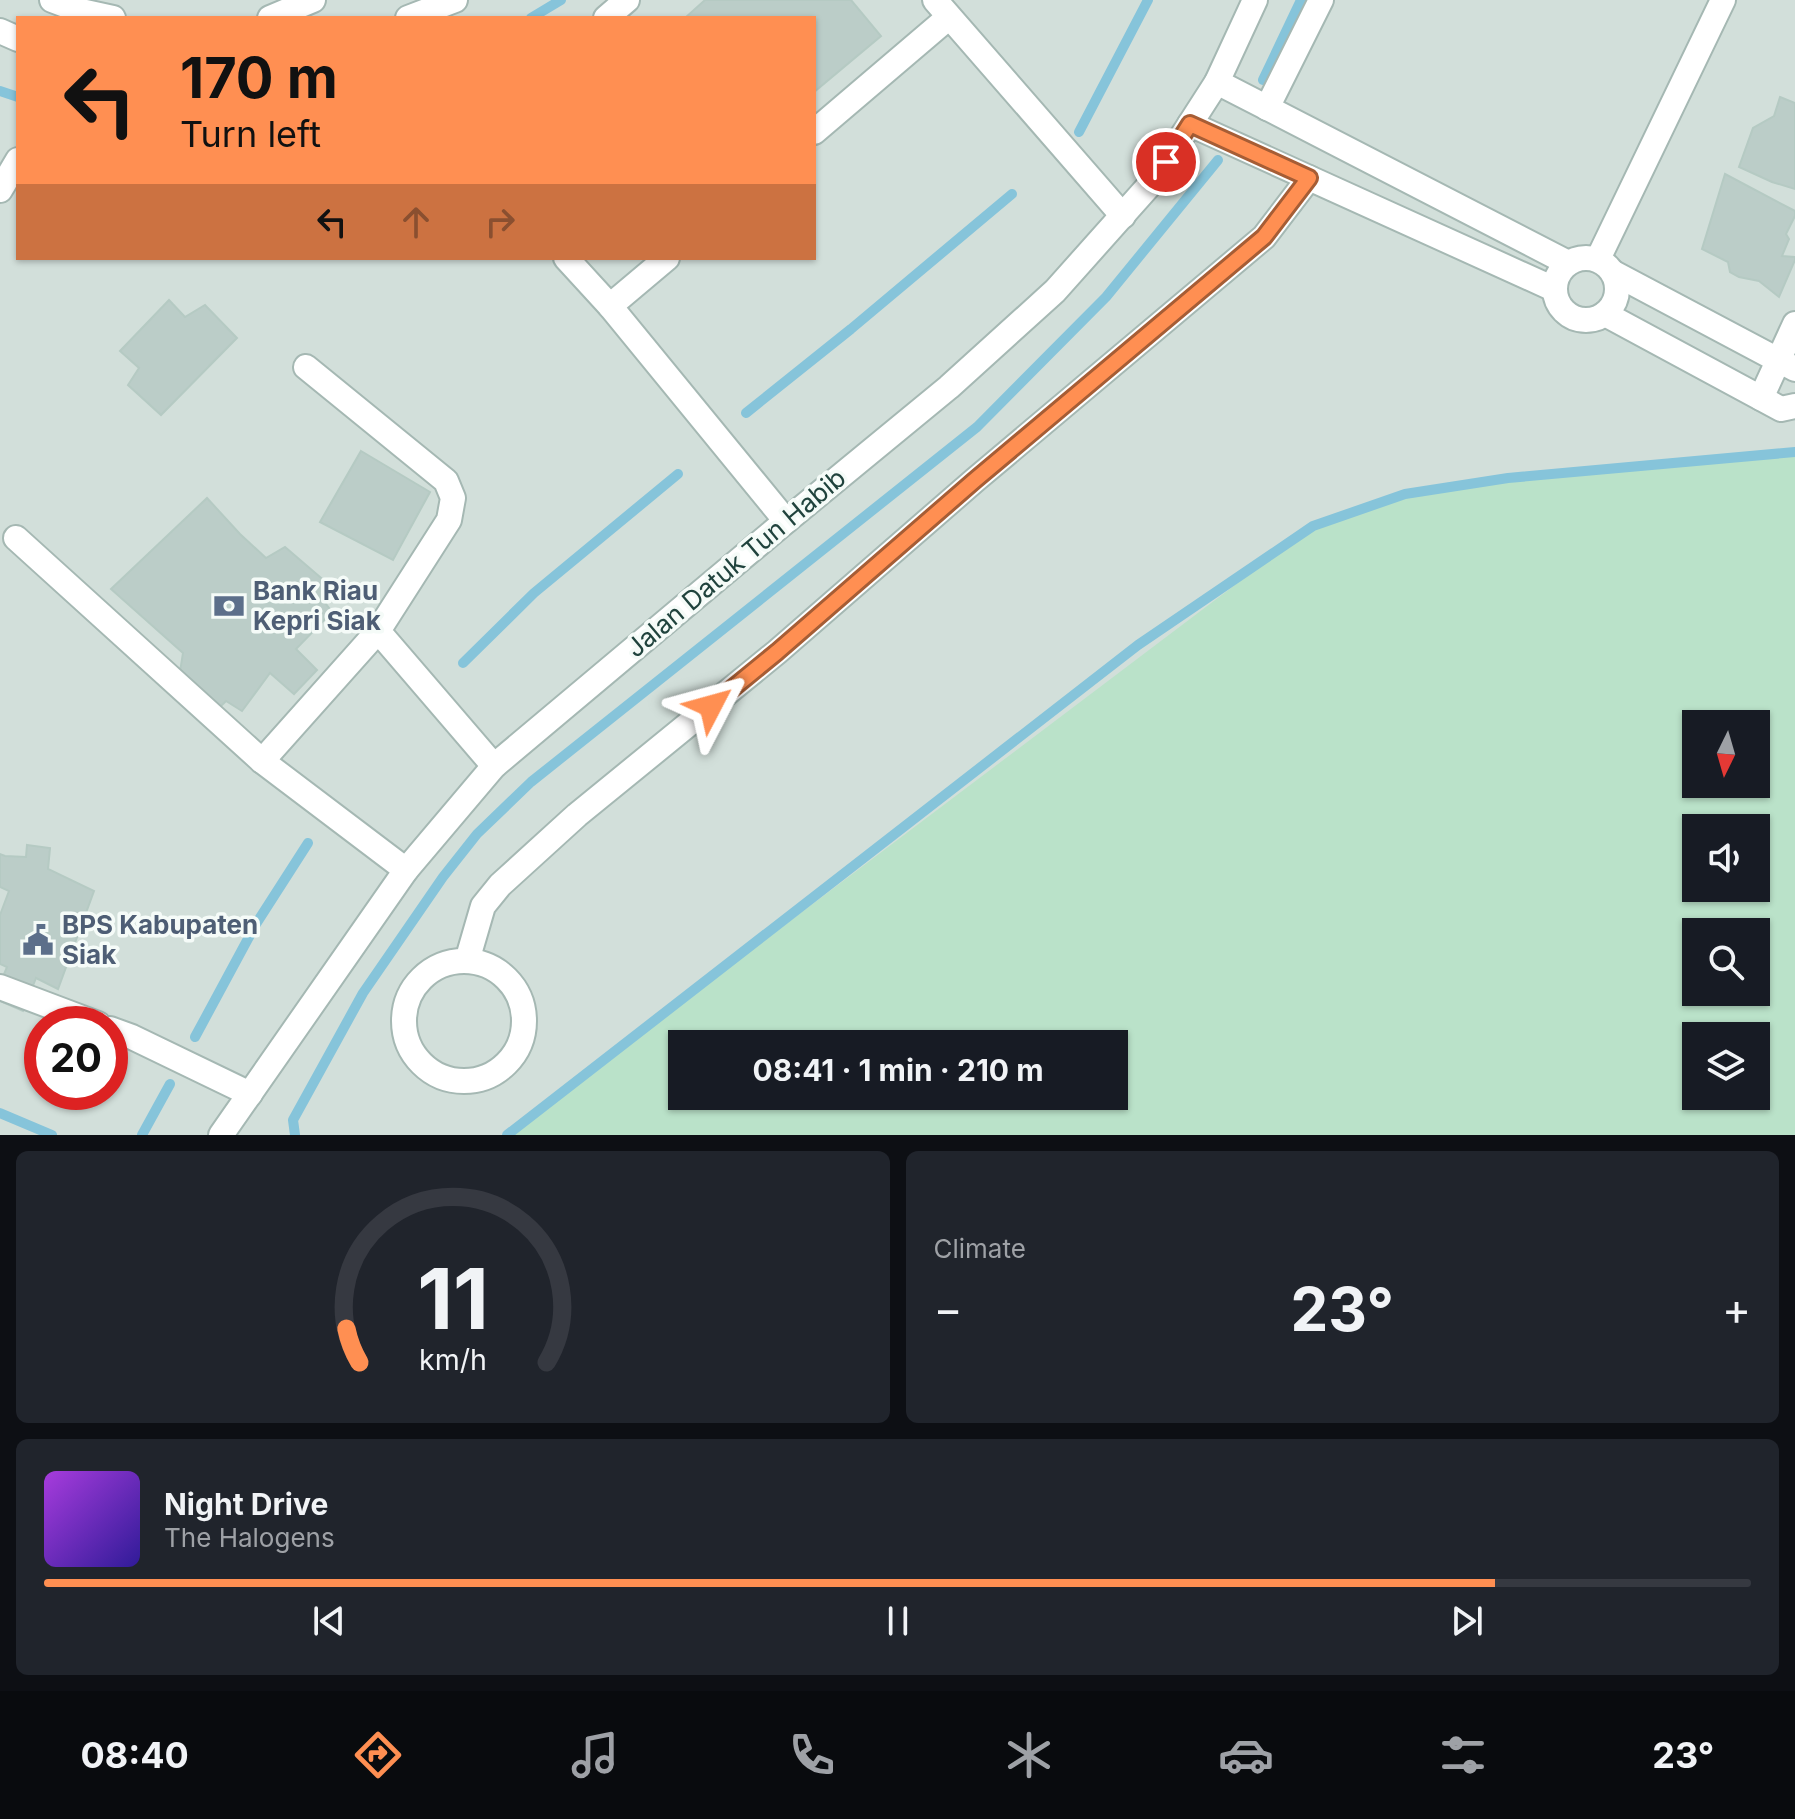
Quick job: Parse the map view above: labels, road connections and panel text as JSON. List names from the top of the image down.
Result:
{
  "streets": {
    "street": ["Jalan Datuk Tun Habib"]
  },
  "places": {
    "bank": ["Bank Riau Kepri Siak"],
    "public building": ["BPS Kabupaten Siak"]
  },
  "north": "bottom",
  "page": {
    "turn": ["170 m", "Turn left"],
    "limit": "20",
    "trip": "08:41 · 1 min · 210 m",
    "tile": "Climate",
    "heat": ["−", "23°", "+"],
    "song": ["Night Drive", "The Halogens"],
    "tabs": ["08:40", "23°"],
    "gauge": ["11", "km/h"]
  }
}
